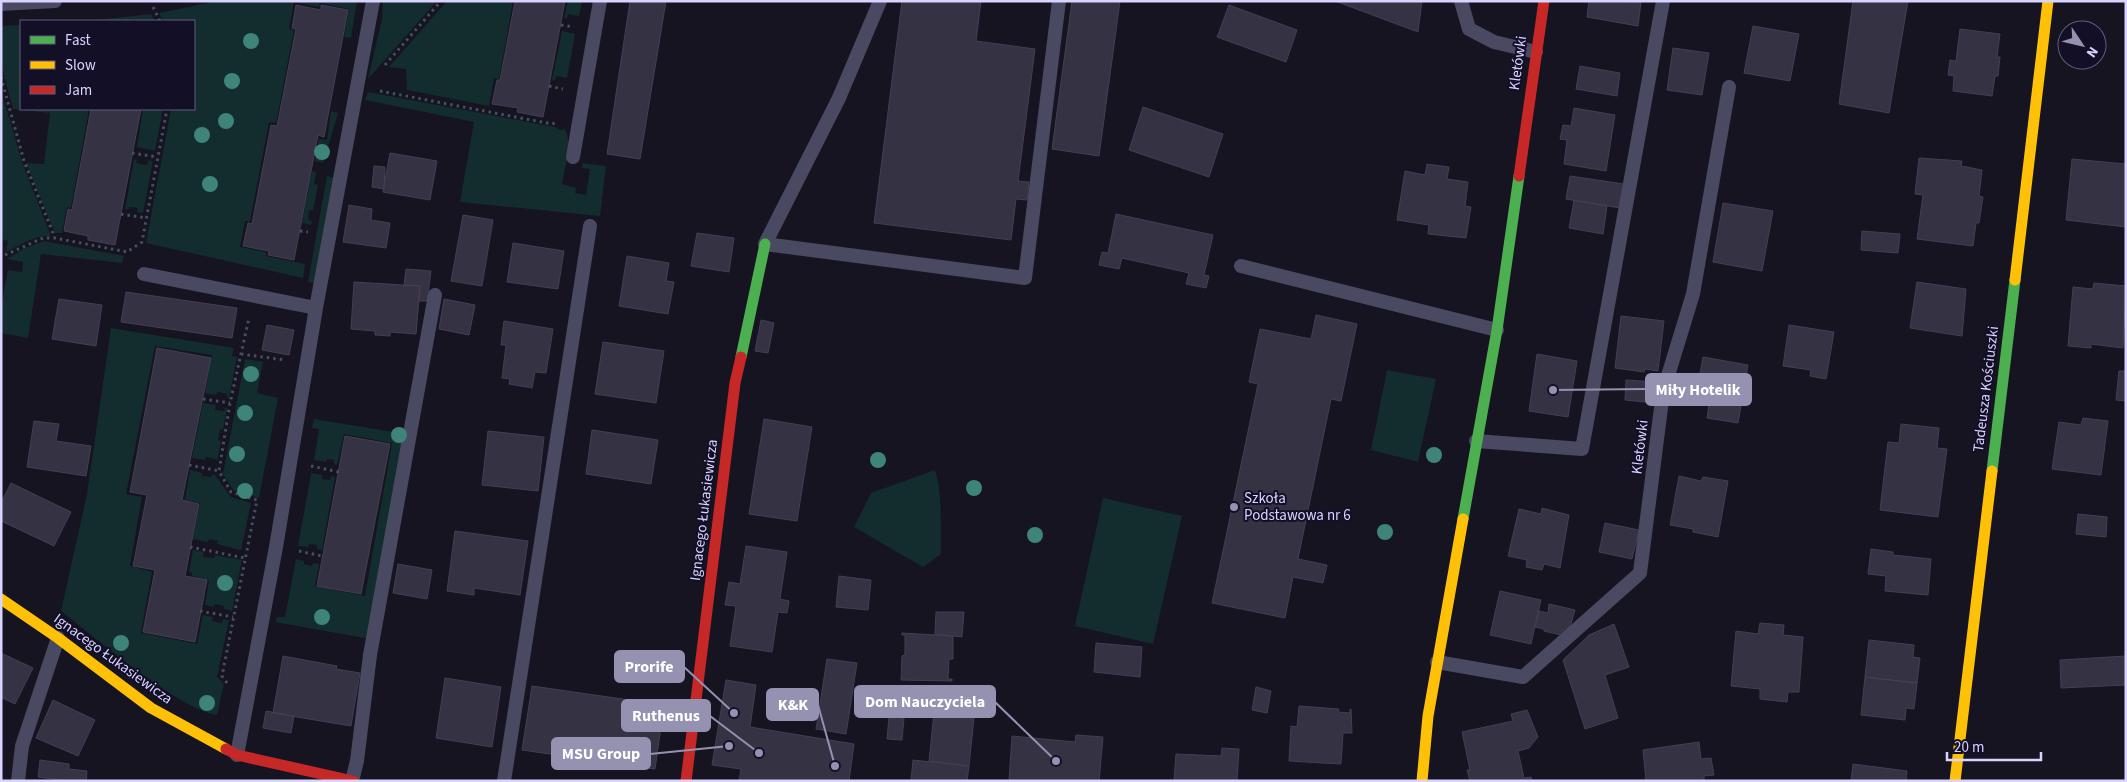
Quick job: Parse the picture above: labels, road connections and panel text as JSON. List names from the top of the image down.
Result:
{
  "streets": {
    "street": ["Kletówki", "Tadeusza Kościuszki", "Ignacego Łukasiewicza"]
  },
  "places": [
    "Miły Hotelik",
    "Szkoła Podstawowa nr 6",
    "Prorife",
    "MSU Group",
    "Ruthenus",
    "Dom Nauczyciela",
    "K&K"
  ],
  "legend": ["Fast", "Slow", "Jam"],
  "scale_bar": "20 m",
  "north": "bottom right"
}
